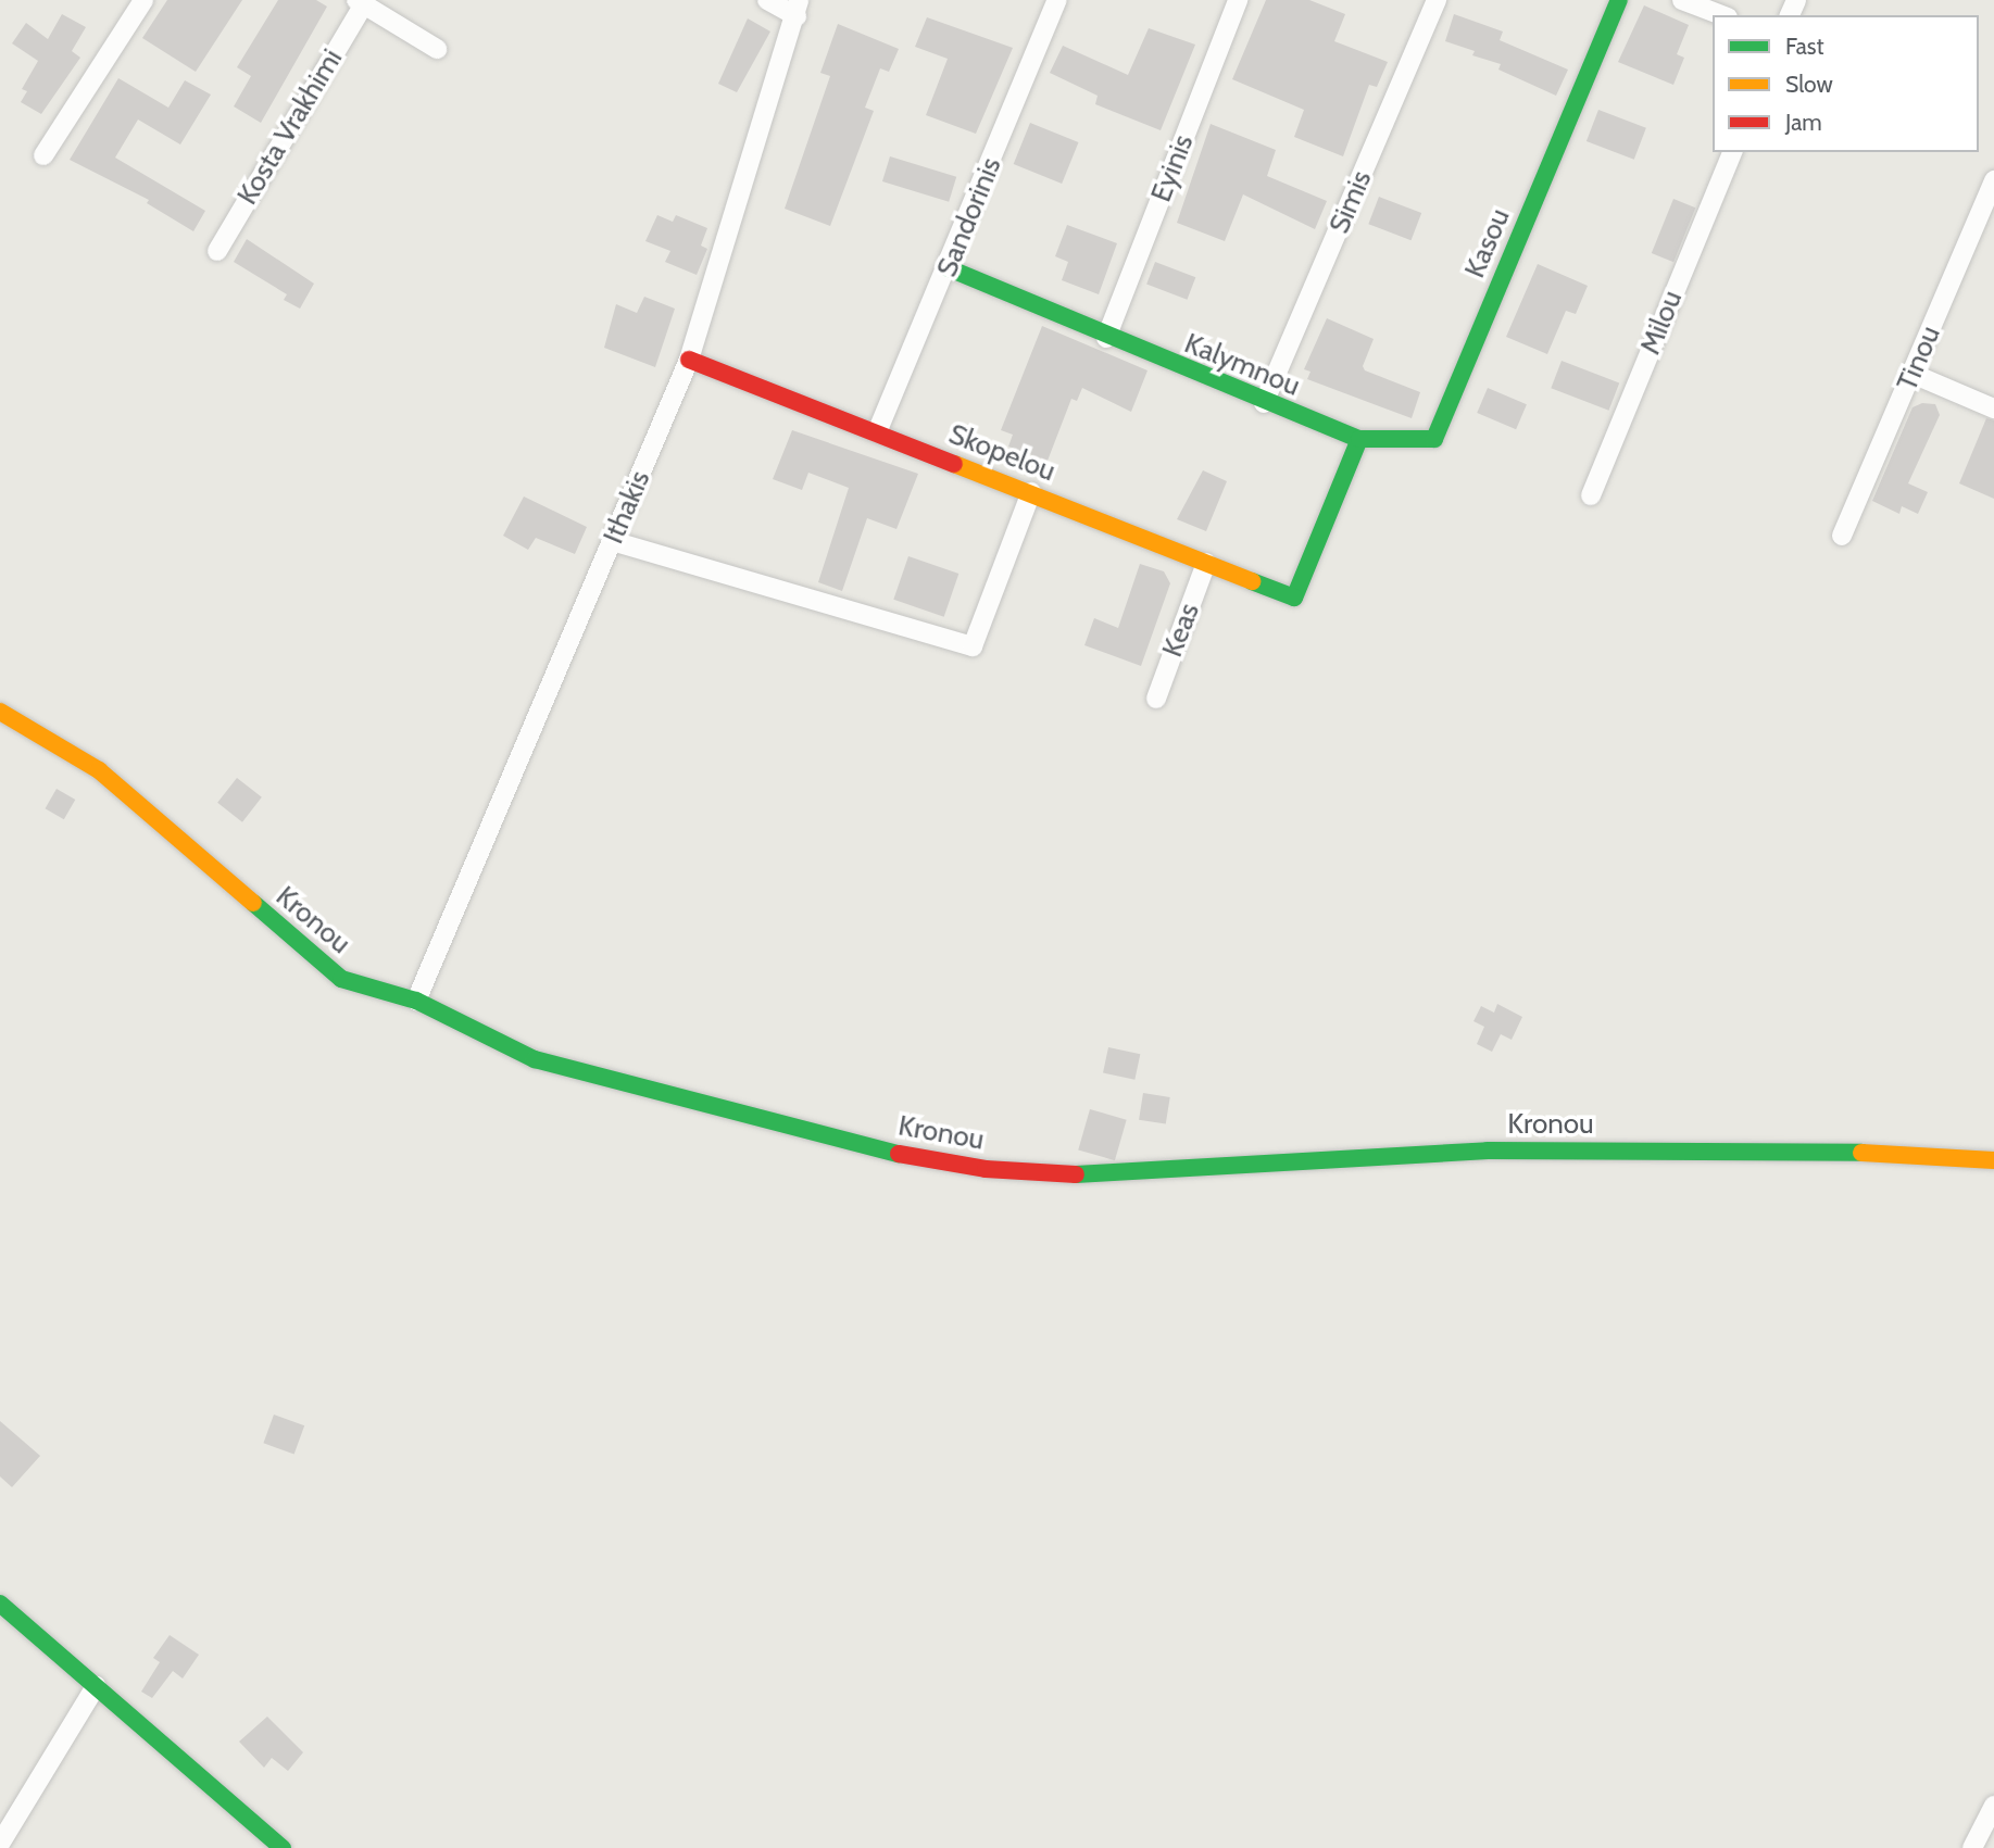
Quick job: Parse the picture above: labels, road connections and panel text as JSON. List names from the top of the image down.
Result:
{
  "streets": {
    "street": [
      "Kosta Vrakhimi",
      "Eyinis",
      "Simis",
      "Sandorinis",
      "Kasou",
      "Milou",
      "Tinou",
      "Kalymnou",
      "Skopelou",
      "Ithakis",
      "Keas",
      "Kronou"
    ]
  },
  "crossings": [
    ["Eyinis", "Kalymnou"],
    ["Simis", "Kalymnou"],
    ["Sandorinis", "Kalymnou"],
    ["Sandorinis", "Skopelou"],
    ["Kasou", "Kalymnou"],
    ["Kasou", "Skopelou"],
    ["Kalymnou", "Skopelou"],
    ["Skopelou", "Ithakis"],
    ["Skopelou", "Keas"],
    ["Ithakis", "Kronou"]
  ],
  "legend": ["Fast", "Slow", "Jam"]
}
